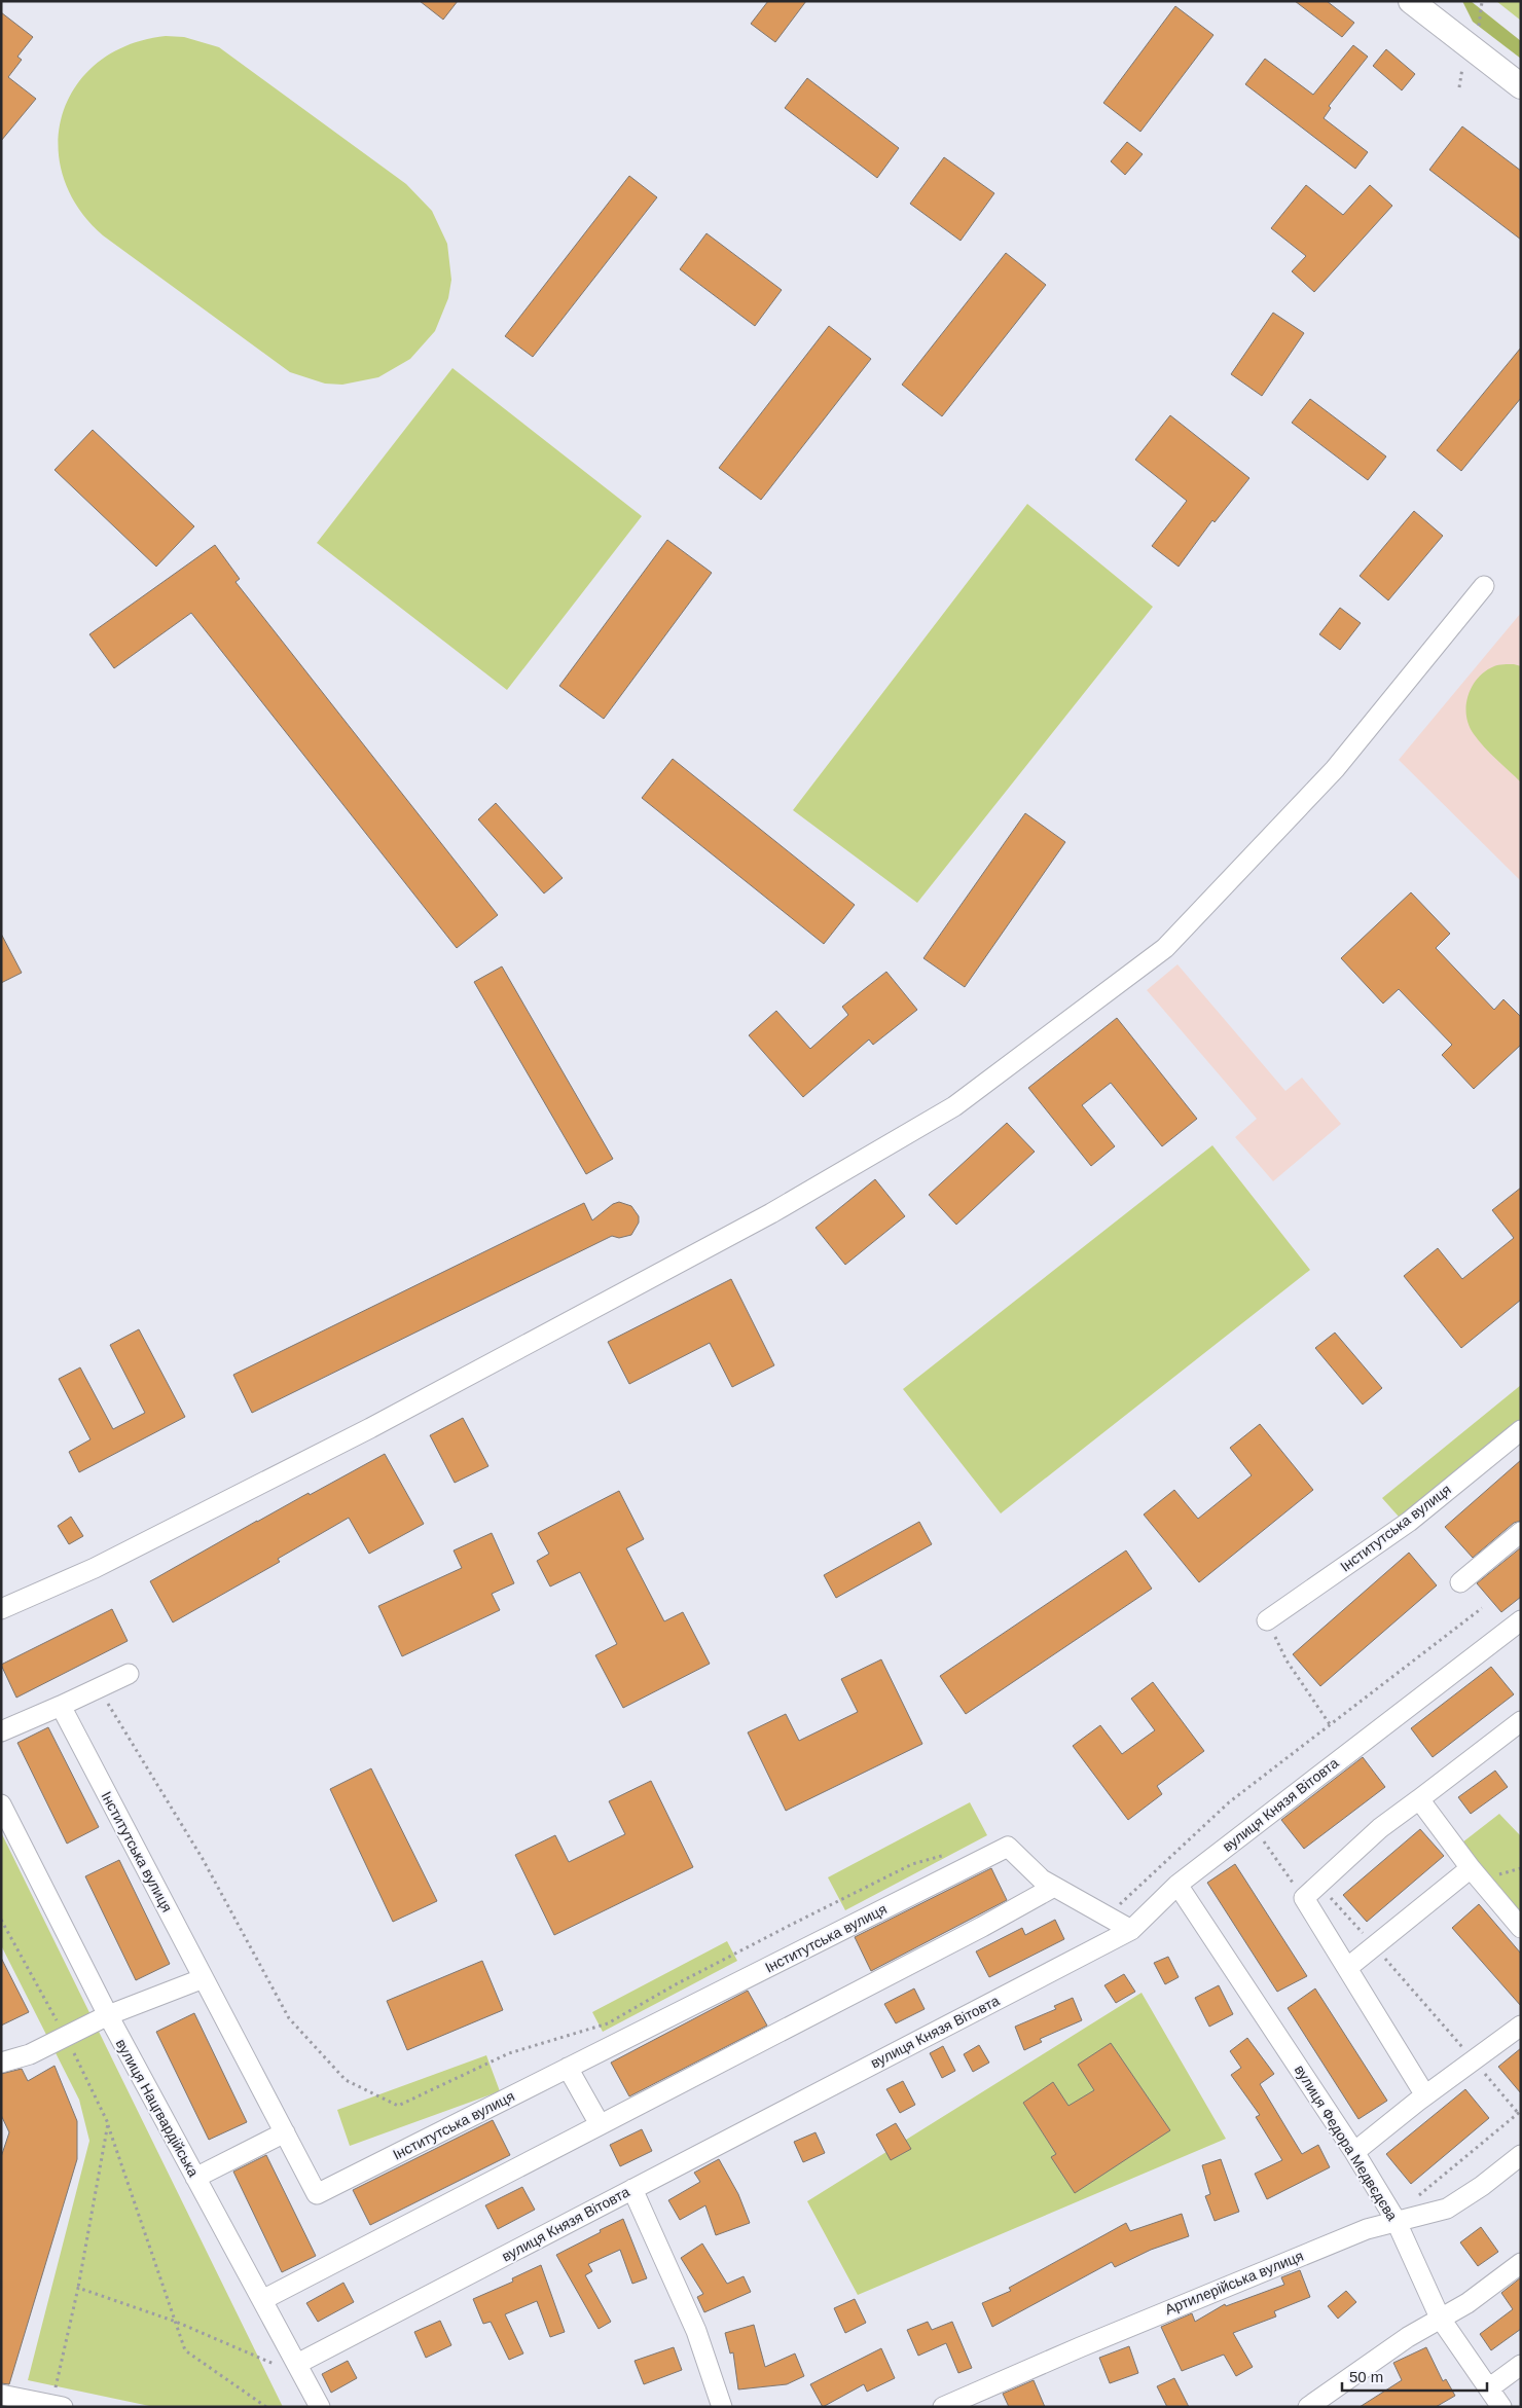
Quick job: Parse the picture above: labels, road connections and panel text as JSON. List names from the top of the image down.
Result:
{
  "streets": {
    "street": [
      "Інститутська вулиця",
      "вулиця Князя Вітовта",
      "вулиця Нацгвардійська",
      "вулиця Федора Медвєдєва",
      "Артилерійська вулиця"
    ]
  },
  "crossings": [
    ["Інститутська вулиця", "вулиця Князя Вітовта"],
    ["вулиця Князя Вітовта", "вулиця Нацгвардійська"],
    ["вулиця Князя Вітовта", "вулиця Федора Медвєдєва"],
    ["вулиця Федора Медвєдєва", "Артилерійська вулиця"]
  ],
  "scale_bar": "50 m"
}
